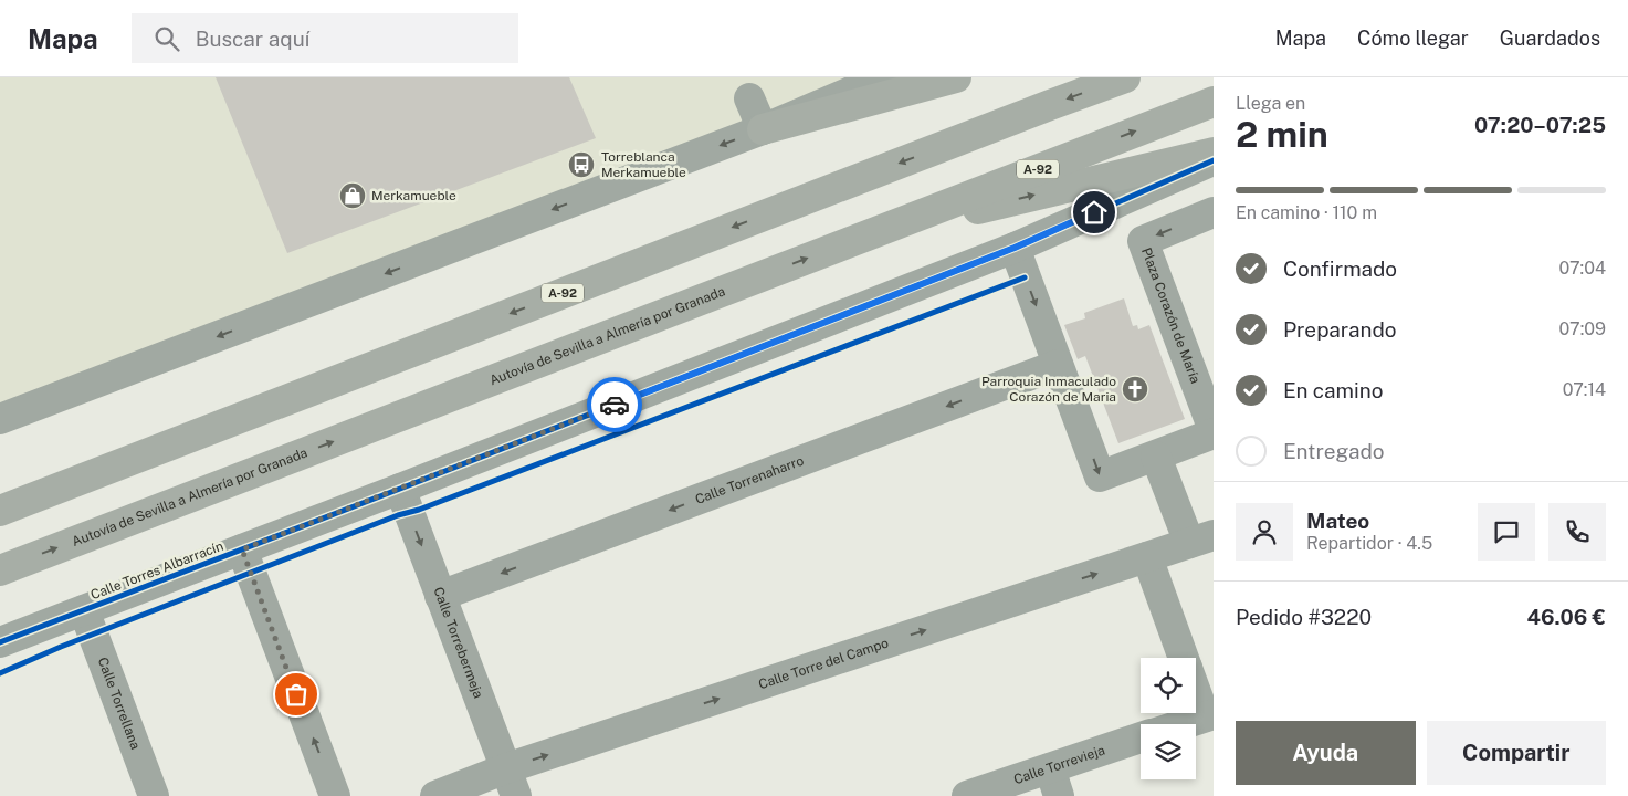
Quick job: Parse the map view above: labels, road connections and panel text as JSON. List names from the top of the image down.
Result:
{
  "streets": {
    "highway": ["A-92", "Autovía de Sevilla a Almería por Granada"],
    "street": [
      "Plaza Corazón de María",
      "Calle Torrenaharro",
      "Calle Torres Albarracín",
      "Calle Torrebermeja",
      "Calle Torre del Campo",
      "Calle Torrellana",
      "Calle Torrevieja"
    ]
  },
  "crossings": [
    ["Plaza Corazón de María", "Calle Torrenaharro"],
    ["Plaza Corazón de María", "Calle Torres Albarracín"],
    ["Calle Torrenaharro", "Calle Torrebermeja"],
    ["Calle Torres Albarracín", "Calle Torrebermeja"],
    ["Calle Torres Albarracín", "Calle Torrellana"],
    ["Calle Torrebermeja", "Calle Torre del Campo"]
  ],
  "one_way": ["Calle Torrenaharro", "Calle Torre del Campo"],
  "places": {
    "bus stop": ["Torreblanca Merkamueble"],
    "shop": ["Merkamueble"],
    "church": ["Parroquia Inmaculado Corazón de Maria"]
  },
  "page": {
    "header": "Mapa",
    "search": "Buscar aquí",
    "nav": ["Mapa", "Cómo llegar", "Guardados"],
    "heading": ["2 min", "Llega en", "07:20–07:25"],
    "panel": [
      "Mateo",
      "Repartidor · 4.5",
      "Pedido #3220",
      "46.06 €"
    ],
    "bar": "En camino · 110 m",
    "list": [
      ["Confirmado", "07:04"],
      ["Preparando", "07:09"],
      ["En camino", "07:14"],
      "Entregado"
    ],
    "buttons": ["Ayuda", "Compartir"]
  }
}
